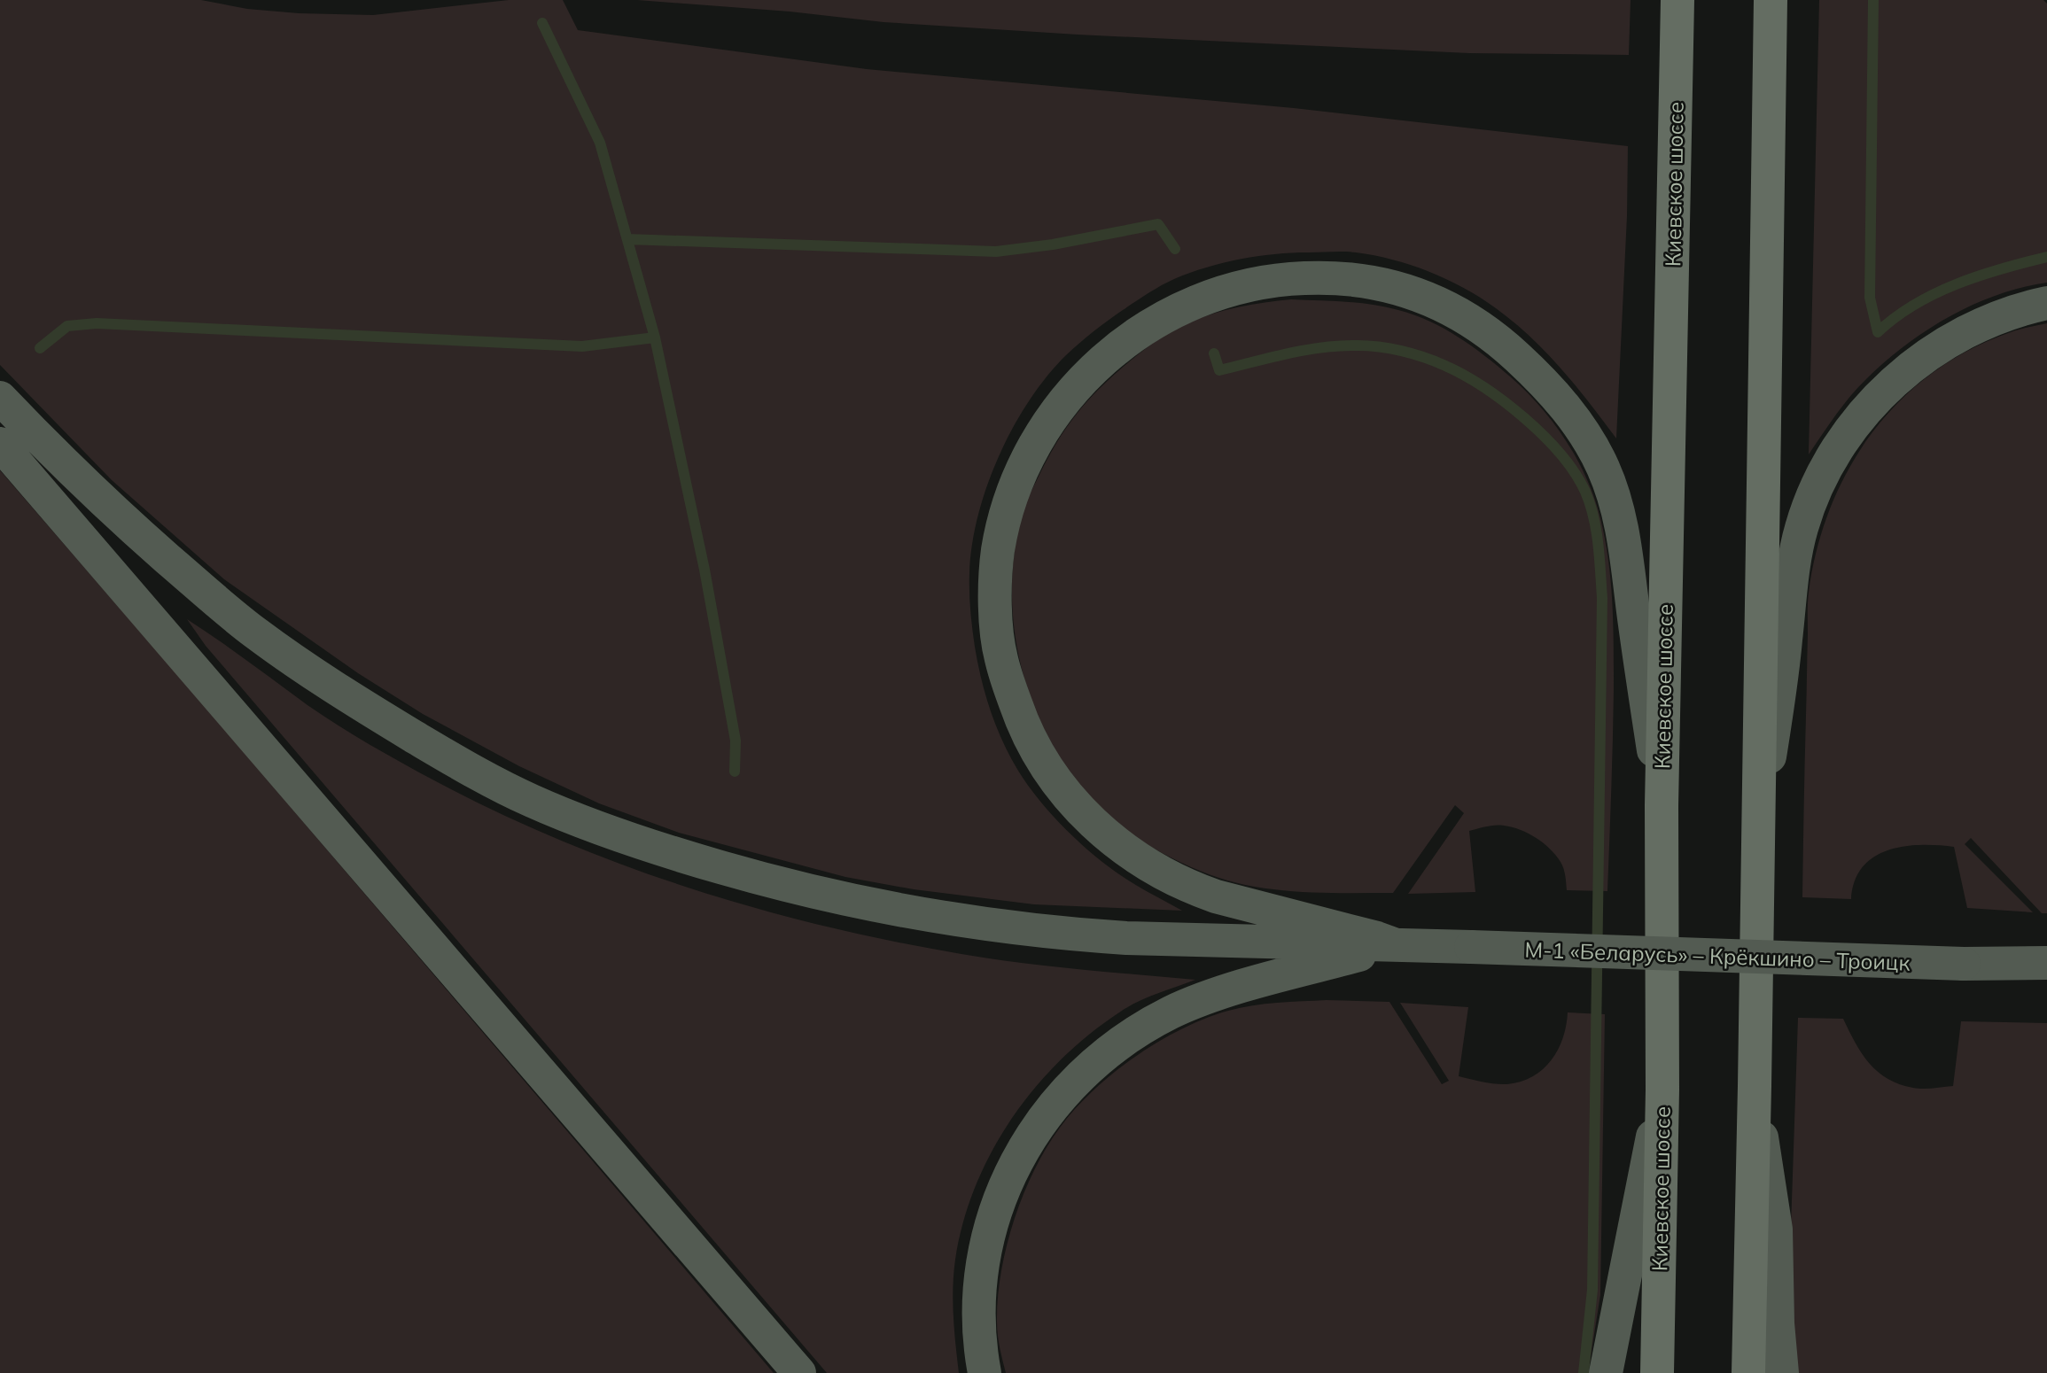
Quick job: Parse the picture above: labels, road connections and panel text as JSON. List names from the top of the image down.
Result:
{
  "streets": {
    "highway": ["Киевское шоссе"],
    "main road": ["М-1 «Беларусь» – Крёкшино – Троицк"]
  }
}
